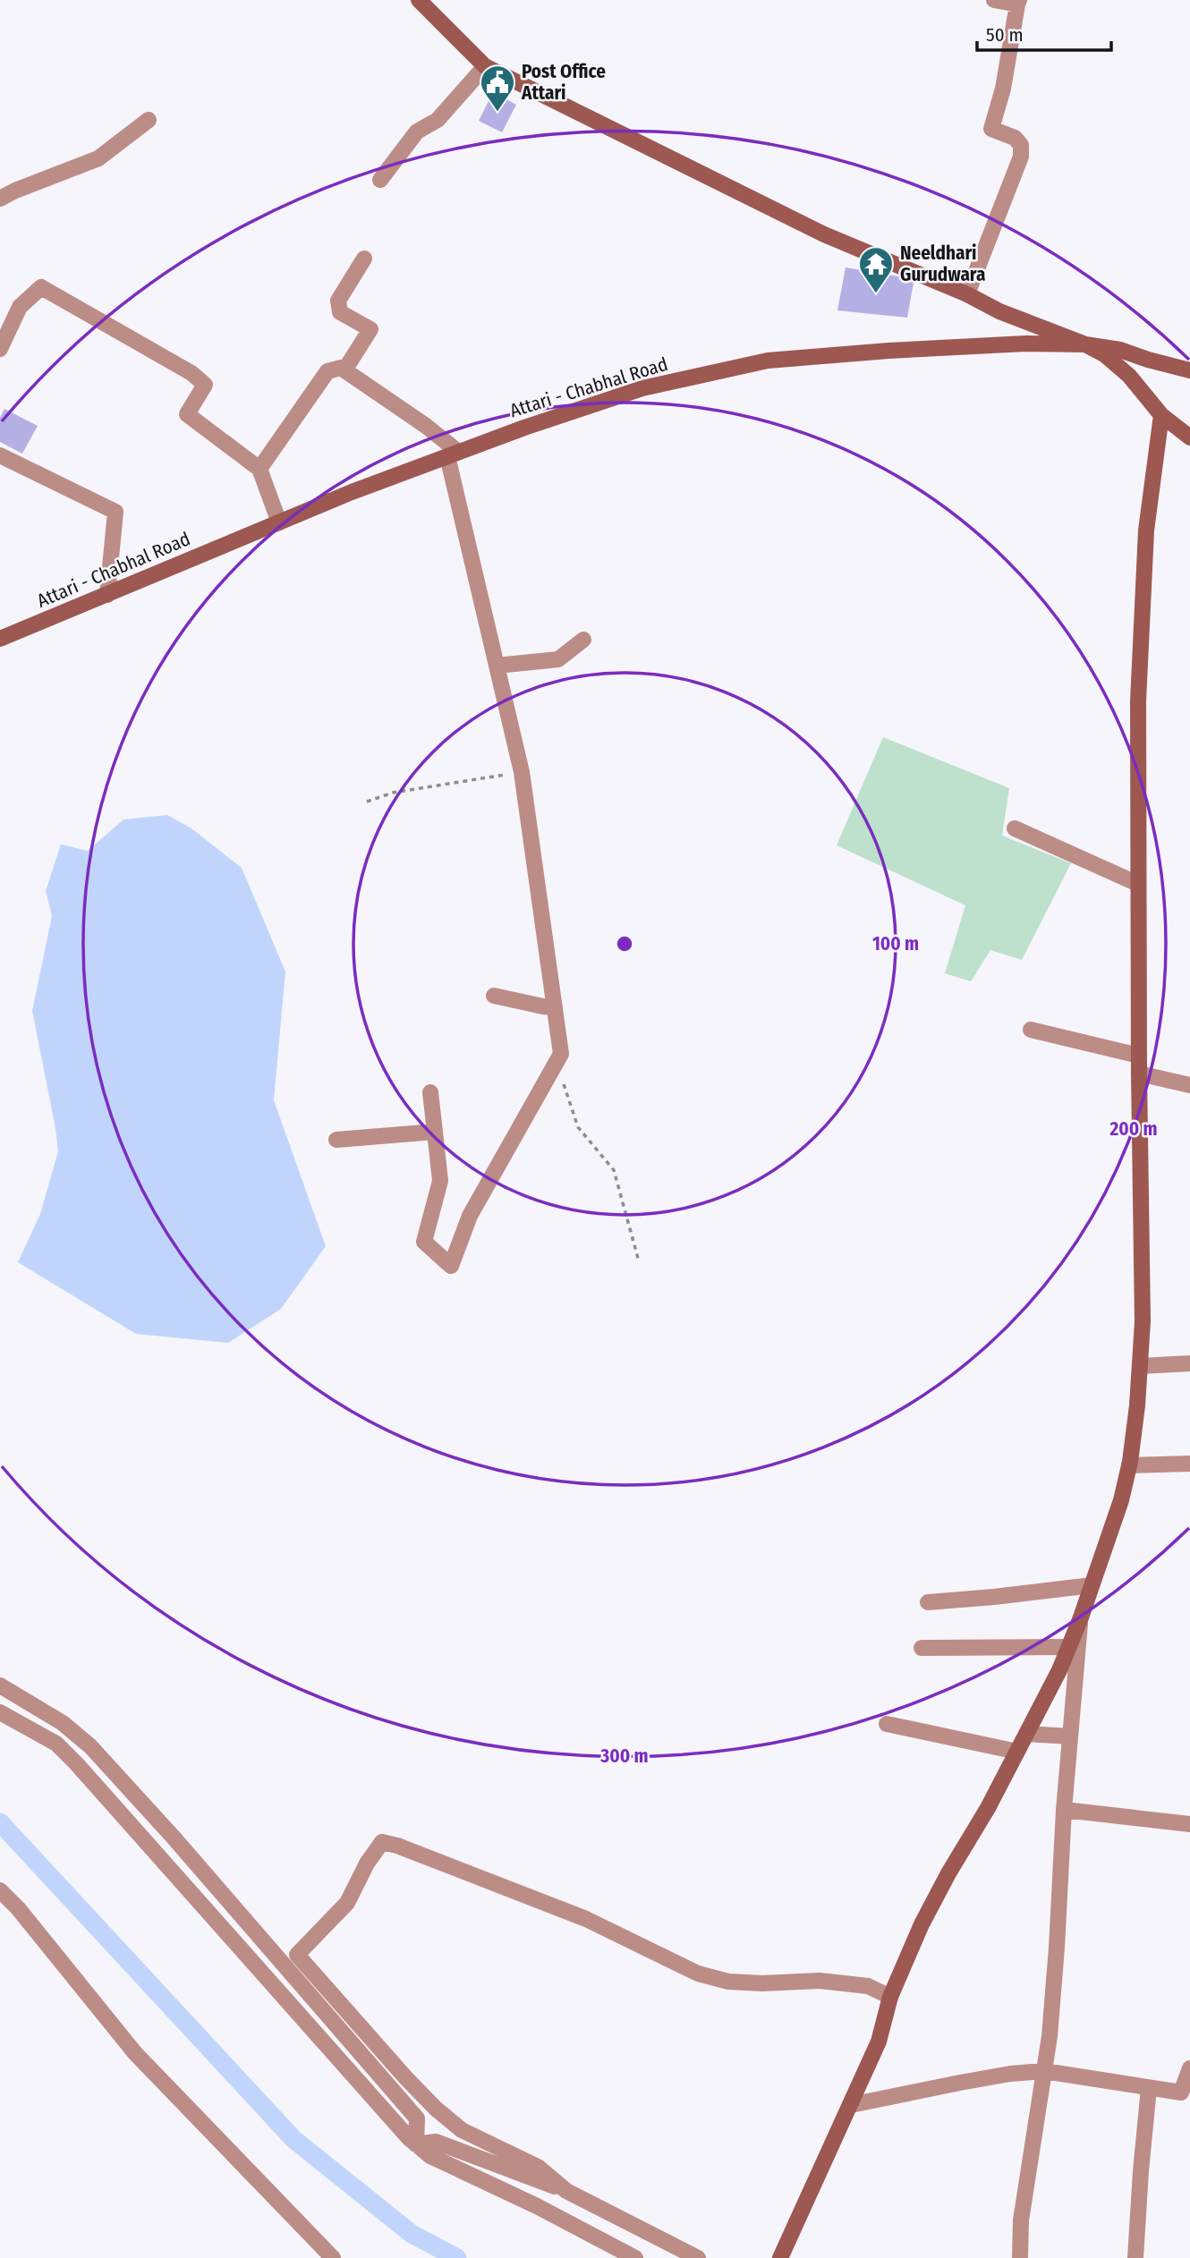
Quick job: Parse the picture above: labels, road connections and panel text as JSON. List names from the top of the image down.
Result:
{
  "streets": {
    "street": ["Attari - Chabhal Road"]
  },
  "places": {
    "public building": ["Post Office Attari"],
    "temple": ["Neeldhari Gurudwara"]
  },
  "scale_bar": "50 m",
  "rings": ["100 m", "200 m", "300 m"]
}
